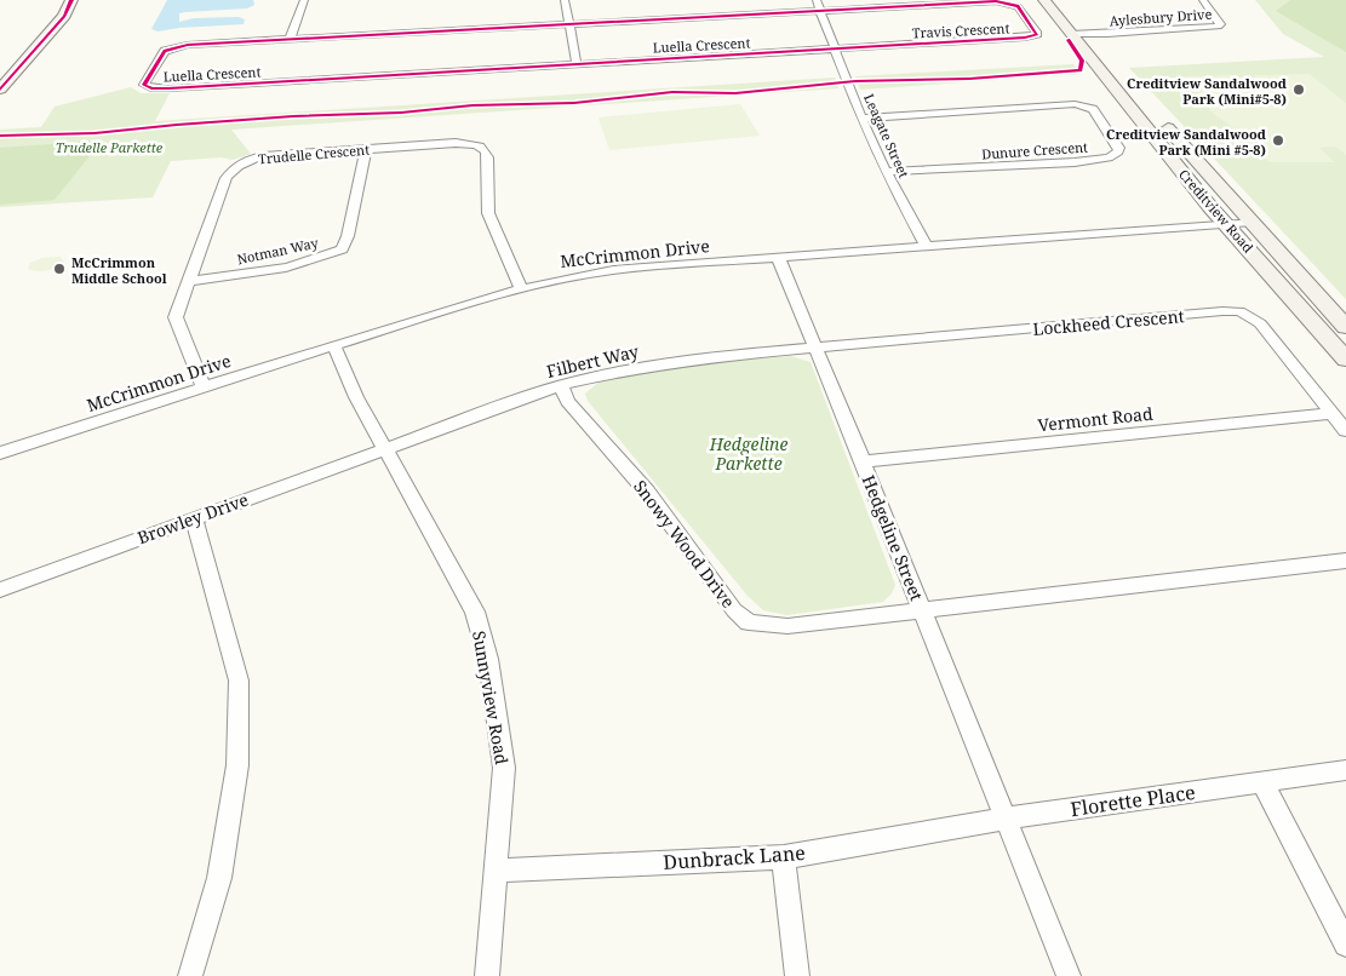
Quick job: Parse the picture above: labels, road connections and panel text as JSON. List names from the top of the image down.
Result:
{
  "streets": {
    "main road": ["Creditview Road"],
    "street": [
      "Aylesbury Drive",
      "Travis Crescent",
      "Luella Crescent",
      "Leagate Street",
      "Dunure Crescent",
      "Trudelle Crescent",
      "Notman Way",
      "McCrimmon Drive",
      "Lockheed Crescent",
      "Filbert Way",
      "Vermont Road",
      "Browley Drive",
      "Hedgeline Street",
      "Snowy Wood Drive",
      "Sunnyview Road",
      "Florette Place",
      "Dunbrack Lane"
    ]
  },
  "crossings": [
    ["Aylesbury Drive", "Creditview Road"],
    ["Travis Crescent", "Luella Crescent"],
    ["Travis Crescent", "Leagate Street"],
    ["Luella Crescent", "Leagate Street"],
    ["Leagate Street", "Dunure Crescent"],
    ["Leagate Street", "McCrimmon Drive"],
    ["Trudelle Crescent", "Notman Way"],
    ["Trudelle Crescent", "McCrimmon Drive"],
    ["Creditview Road", "McCrimmon Drive"],
    ["McCrimmon Drive", "Hedgeline Street"],
    ["McCrimmon Drive", "Sunnyview Road"],
    ["Lockheed Crescent", "Filbert Way"],
    ["Lockheed Crescent", "Vermont Road"],
    ["Lockheed Crescent", "Hedgeline Street"],
    ["Filbert Way", "Browley Drive"],
    ["Filbert Way", "Hedgeline Street"],
    ["Filbert Way", "Snowy Wood Drive"],
    ["Filbert Way", "Sunnyview Road"],
    ["Vermont Road", "Hedgeline Street"],
    ["Browley Drive", "Sunnyview Road"],
    ["Hedgeline Street", "Snowy Wood Drive"],
    ["Hedgeline Street", "Florette Place"],
    ["Hedgeline Street", "Dunbrack Lane"],
    ["Sunnyview Road", "Dunbrack Lane"],
    ["Florette Place", "Dunbrack Lane"]
  ],
  "parks": ["Trudelle Parkette", "Hedgeline Parkette"],
  "places": ["Creditview Sandalwood Park (Mini#5-8)", "Creditview Sandalwood Park (Mini #5-8)", "McCrimmon Middle School"]
}
